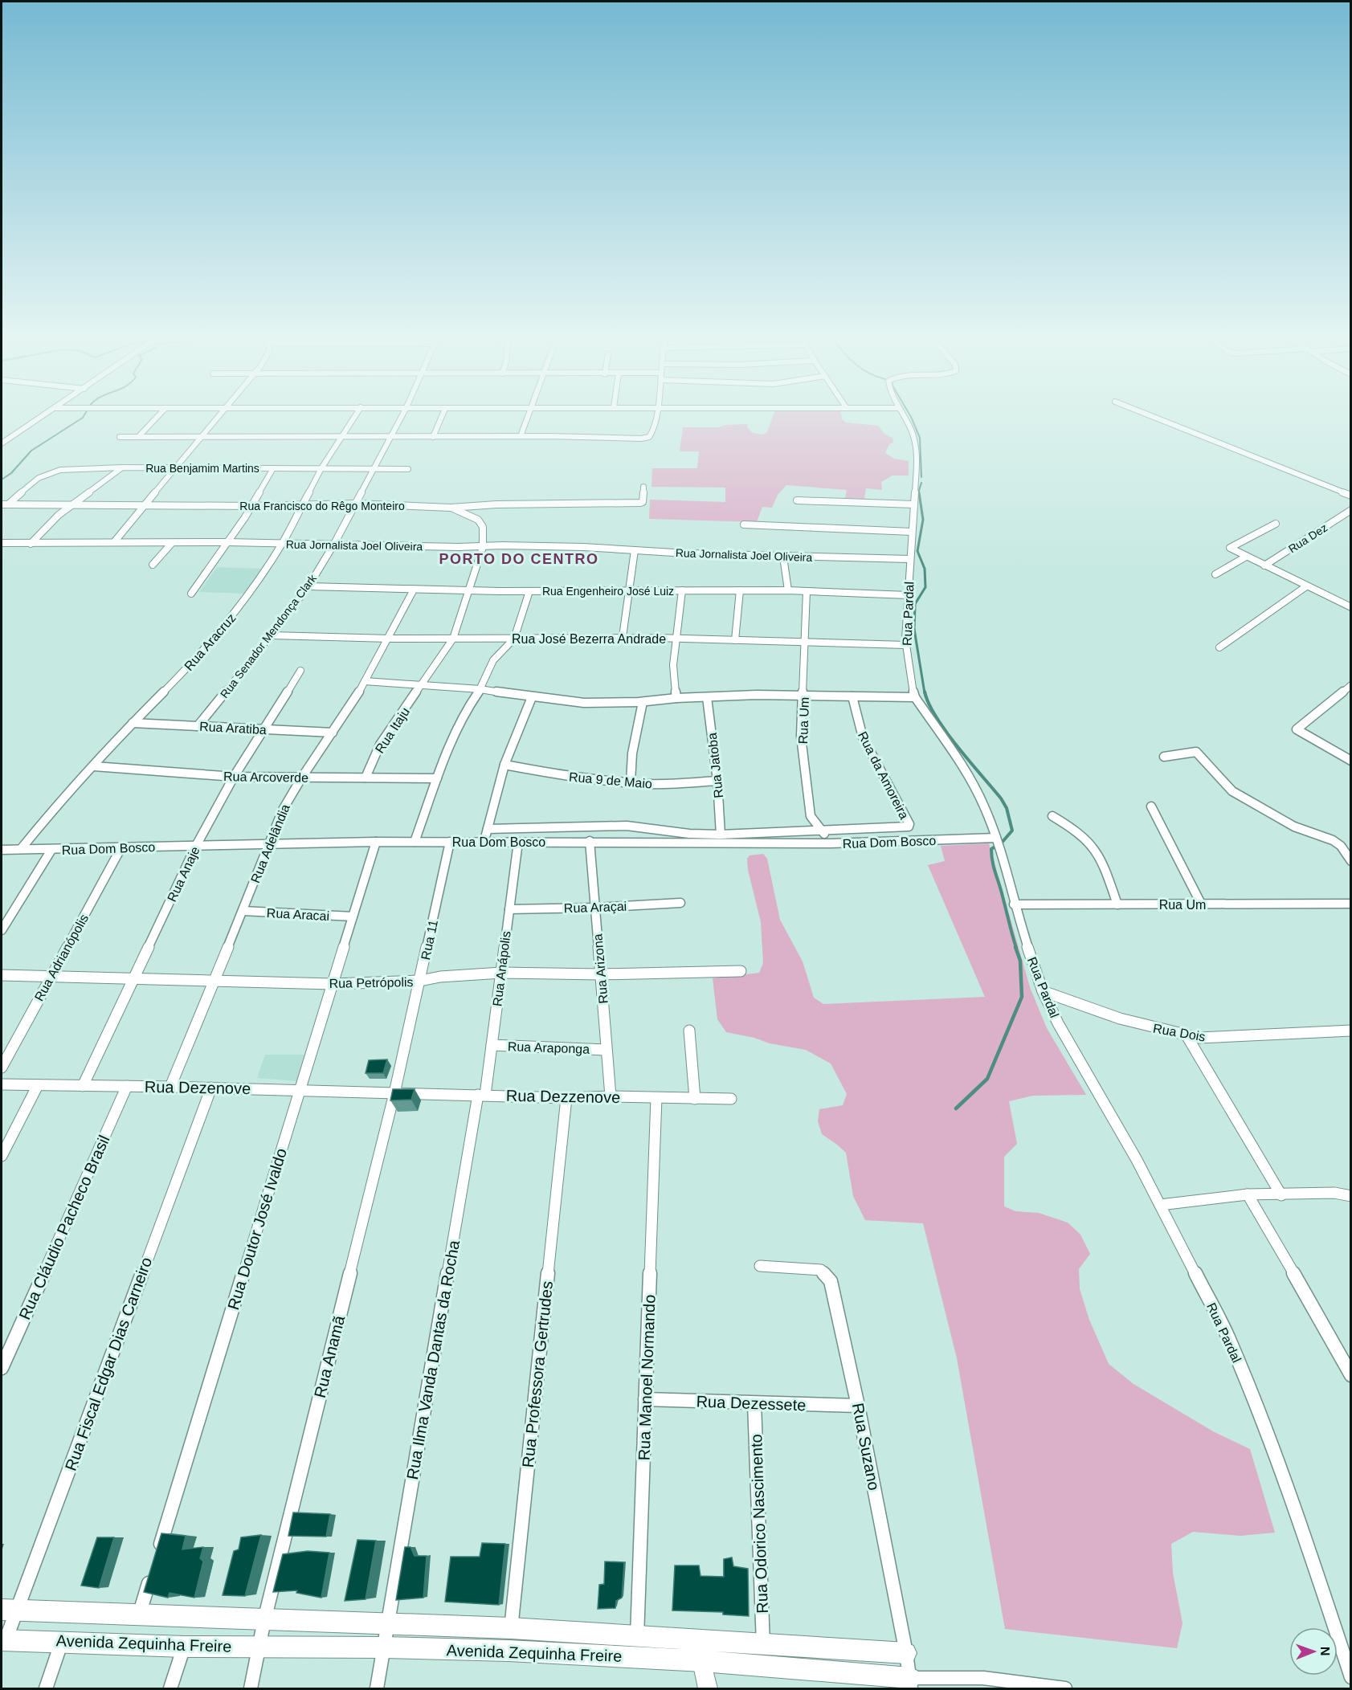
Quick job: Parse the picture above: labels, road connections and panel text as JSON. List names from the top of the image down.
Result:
{
  "streets": {
    "main road": ["Avenida Zequinha Freire"],
    "street": [
      "Rua Benjamim Martins",
      "Rua Francisco do Rêgo Monteiro",
      "Rua Dez",
      "Rua Jornalista Joel Oliveira",
      "Rua Engenheiro José Luiz",
      "Rua Pardal",
      "Rua Senador Mendonça Clark",
      "Rua José Bezerra Andrade",
      "Rua Aracruz",
      "Rua Um",
      "Rua Aratiba",
      "Rua Itaju",
      "Rua Jatoba",
      "Rua da Amoreira",
      "Rua Arcoverde",
      "Rua 9 de Maio",
      "Rua Dom Bosco",
      "Rua Adelândia",
      "Rua Anaje",
      "Rua Araçai",
      "Rua Aracai",
      "Rua 11",
      "Rua Adrianópolis",
      "Rua Anápolis",
      "Rua Arizona",
      "Rua Petrópolis",
      "Rua Dois",
      "Rua Araponga",
      "Rua Dezenove",
      "Rua Dezzenove",
      "Rua Cláudio Pacheco Brasil",
      "Rua Doutor José Ivaldo",
      "Rua Anamã",
      "Rua Ilma Vanda Dantas da Rocha",
      "Rua Fiscal Edgar Dias Carneiro",
      "Rua Professora Gertrudes",
      "Rua Manoel Normando",
      "Rua Dezessete",
      "Rua Suzano",
      "Rua Odorico Nascimento"
    ]
  },
  "crossings": [
    ["Rua Benjamim Martins", "Rua Francisco do Rêgo Monteiro"],
    ["Rua Benjamim Martins", "Rua Senador Mendonça Clark"],
    ["Rua Benjamim Martins", "Rua Aracruz"],
    ["Rua Francisco do Rêgo Monteiro", "Rua Senador Mendonça Clark"],
    ["Rua Francisco do Rêgo Monteiro", "Rua Aracruz"],
    ["Rua Jornalista Joel Oliveira", "Rua Pardal"],
    ["Rua Jornalista Joel Oliveira", "Rua Senador Mendonça Clark"],
    ["Rua Jornalista Joel Oliveira", "Rua Aracruz"],
    ["Rua Engenheiro José Luiz", "Rua Pardal"],
    ["Rua Engenheiro José Luiz", "Rua Senador Mendonça Clark"],
    ["Rua Engenheiro José Luiz", "Rua Um"],
    ["Rua Engenheiro José Luiz", "Rua Adelândia"],
    ["Rua Pardal", "Rua José Bezerra Andrade"],
    ["Rua Pardal", "Rua Um"],
    ["Rua Pardal", "Rua Dom Bosco"],
    ["Rua Pardal", "Rua Dois"],
    ["Rua Senador Mendonça Clark", "Rua José Bezerra Andrade"],
    ["Rua Senador Mendonça Clark", "Rua Aratiba"],
    ["Rua José Bezerra Andrade", "Rua Um"],
    ["Rua José Bezerra Andrade", "Rua Adelândia"],
    ["Rua Aracruz", "Rua Aratiba"],
    ["Rua Aracruz", "Rua Arcoverde"],
    ["Rua Aracruz", "Rua Dom Bosco"],
    ["Rua Um", "Rua da Amoreira"],
    ["Rua Um", "Rua Dom Bosco"],
    ["Rua Aratiba", "Rua Adelândia"],
    ["Rua Aratiba", "Rua Anaje"],
    ["Rua Itaju", "Rua Arcoverde"],
    ["Rua Jatoba", "Rua 9 de Maio"],
    ["Rua Arcoverde", "Rua Adelândia"],
    ["Rua Arcoverde", "Rua Anaje"],
    ["Rua Dom Bosco", "Rua Adelândia"],
    ["Rua Dom Bosco", "Rua Anaje"],
    ["Rua Dom Bosco", "Rua 11"],
    ["Rua Dom Bosco", "Rua Adrianópolis"],
    ["Rua Dom Bosco", "Rua Anápolis"],
    ["Rua Dom Bosco", "Rua Arizona"],
    ["Rua Dom Bosco", "Rua Doutor José Ivaldo"],
    ["Rua Adelândia", "Rua Aracai"],
    ["Rua Adelândia", "Rua Petrópolis"],
    ["Rua Adelândia", "Rua Dezenove"],
    ["Rua Anaje", "Rua Petrópolis"],
    ["Rua Anaje", "Rua Dezenove"],
    ["Rua Araçai", "Rua Anápolis"],
    ["Rua Araçai", "Rua Arizona"],
    ["Rua Aracai", "Rua Doutor José Ivaldo"],
    ["Rua 11", "Rua Petrópolis"],
    ["Rua 11", "Rua Dezenove"],
    ["Rua 11", "Rua Dezzenove"],
    ["Rua 11", "Rua Anamã"],
    ["Rua Adrianópolis", "Rua Petrópolis"],
    ["Rua Anápolis", "Rua Petrópolis"],
    ["Rua Anápolis", "Rua Araponga"],
    ["Rua Anápolis", "Rua Dezzenove"],
    ["Rua Anápolis", "Rua Ilma Vanda Dantas da Rocha"],
    ["Rua Arizona", "Rua Petrópolis"],
    ["Rua Arizona", "Rua Araponga"],
    ["Rua Arizona", "Rua Dezzenove"],
    ["Rua Petrópolis", "Rua Doutor José Ivaldo"],
    ["Rua Dezenove", "Rua Dezzenove"],
    ["Rua Dezenove", "Rua Cláudio Pacheco Brasil"],
    ["Rua Dezenove", "Rua Doutor José Ivaldo"],
    ["Rua Dezenove", "Rua Anamã"],
    ["Rua Dezenove", "Rua Fiscal Edgar Dias Carneiro"],
    ["Rua Dezzenove", "Rua Anamã"],
    ["Rua Dezzenove", "Rua Ilma Vanda Dantas da Rocha"],
    ["Rua Dezzenove", "Rua Professora Gertrudes"],
    ["Rua Dezzenove", "Rua Manoel Normando"],
    ["Rua Anamã", "Avenida Zequinha Freire"],
    ["Rua Ilma Vanda Dantas da Rocha", "Avenida Zequinha Freire"],
    ["Rua Fiscal Edgar Dias Carneiro", "Avenida Zequinha Freire"],
    ["Rua Professora Gertrudes", "Avenida Zequinha Freire"],
    ["Rua Manoel Normando", "Rua Dezessete"],
    ["Rua Manoel Normando", "Avenida Zequinha Freire"],
    ["Rua Dezessete", "Rua Suzano"],
    ["Rua Dezessete", "Rua Odorico Nascimento"],
    ["Rua Suzano", "Avenida Zequinha Freire"],
    ["Rua Odorico Nascimento", "Avenida Zequinha Freire"]
  ],
  "districts": ["PORTO DO CENTRO"],
  "north": "right"
}
